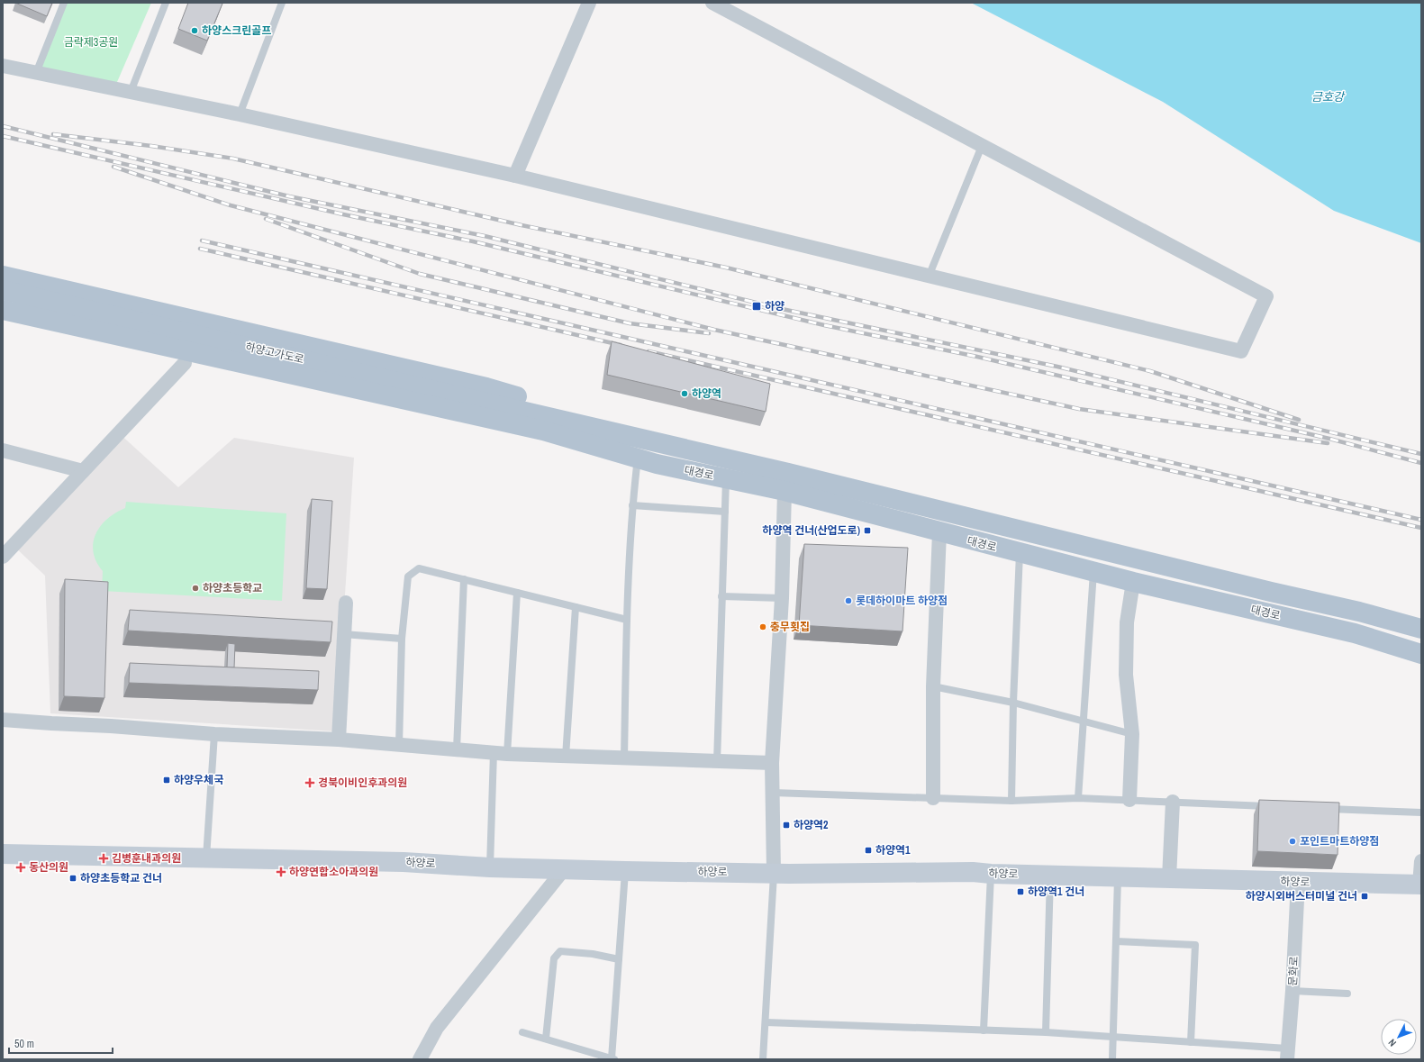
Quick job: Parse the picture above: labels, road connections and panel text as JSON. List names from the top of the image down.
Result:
{
  "streets": {
    "main road": ["하양고가도로", "대경로"],
    "street": ["하양로", "문화로"]
  },
  "crossings": [
    ["하양고가도로", "대경로"],
    ["하양로", "문화로"]
  ],
  "water": ["금호강"],
  "parks": ["금락제3공원"],
  "places": {
    "other": [
      "하양스크린골프",
      "하양역",
      "하양초등학교",
      "롯데하이마트 하양점",
      "충무횟집",
      "포인트마트하양점"
    ],
    "transit": [
      "하양",
      "하양역 건너(산업도로)",
      "하양우체국",
      "하양역2",
      "하양역1",
      "하양초등학교 건너",
      "하양역1 건너",
      "하양시외버스터미널 건너"
    ],
    "health": [
      "경북이비인후과의원",
      "김병훈내과의원",
      "동산의원",
      "하양연합소아과의원"
    ]
  },
  "scale_bar": "50 m",
  "north": "bottom left"
}
